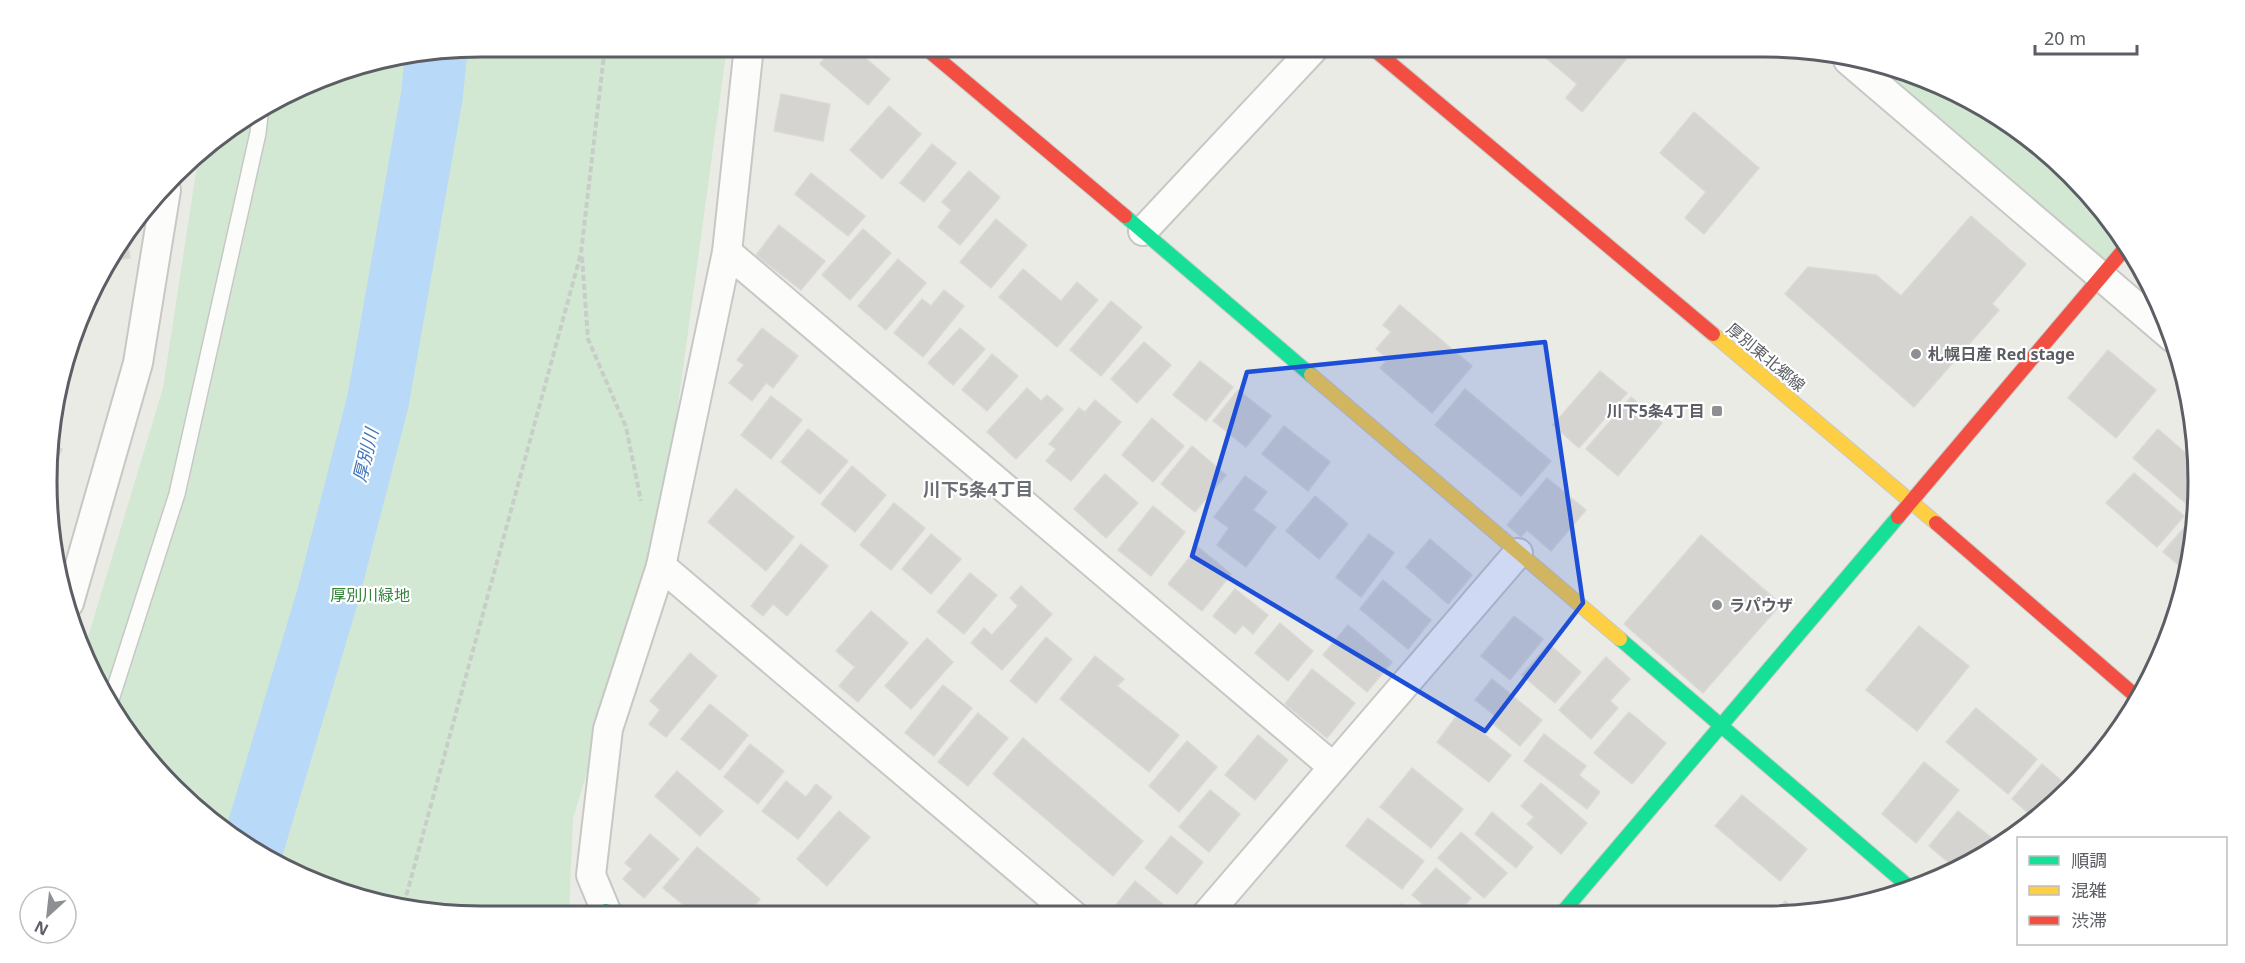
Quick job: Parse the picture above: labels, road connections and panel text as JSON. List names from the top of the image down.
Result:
{
  "streets": {
    "street": ["厚別東北郷線"]
  },
  "districts": ["川下5条4丁目"],
  "water": ["厚別川"],
  "parks": ["厚別川緑地"],
  "places": {
    "other": ["札幌日産 Red stage", "ラパウザ"],
    "transit": ["川下5条4丁目"]
  },
  "legend": ["順調", "混雑", "渋滞"],
  "scale_bar": "20 m",
  "north": "bottom left"
}
